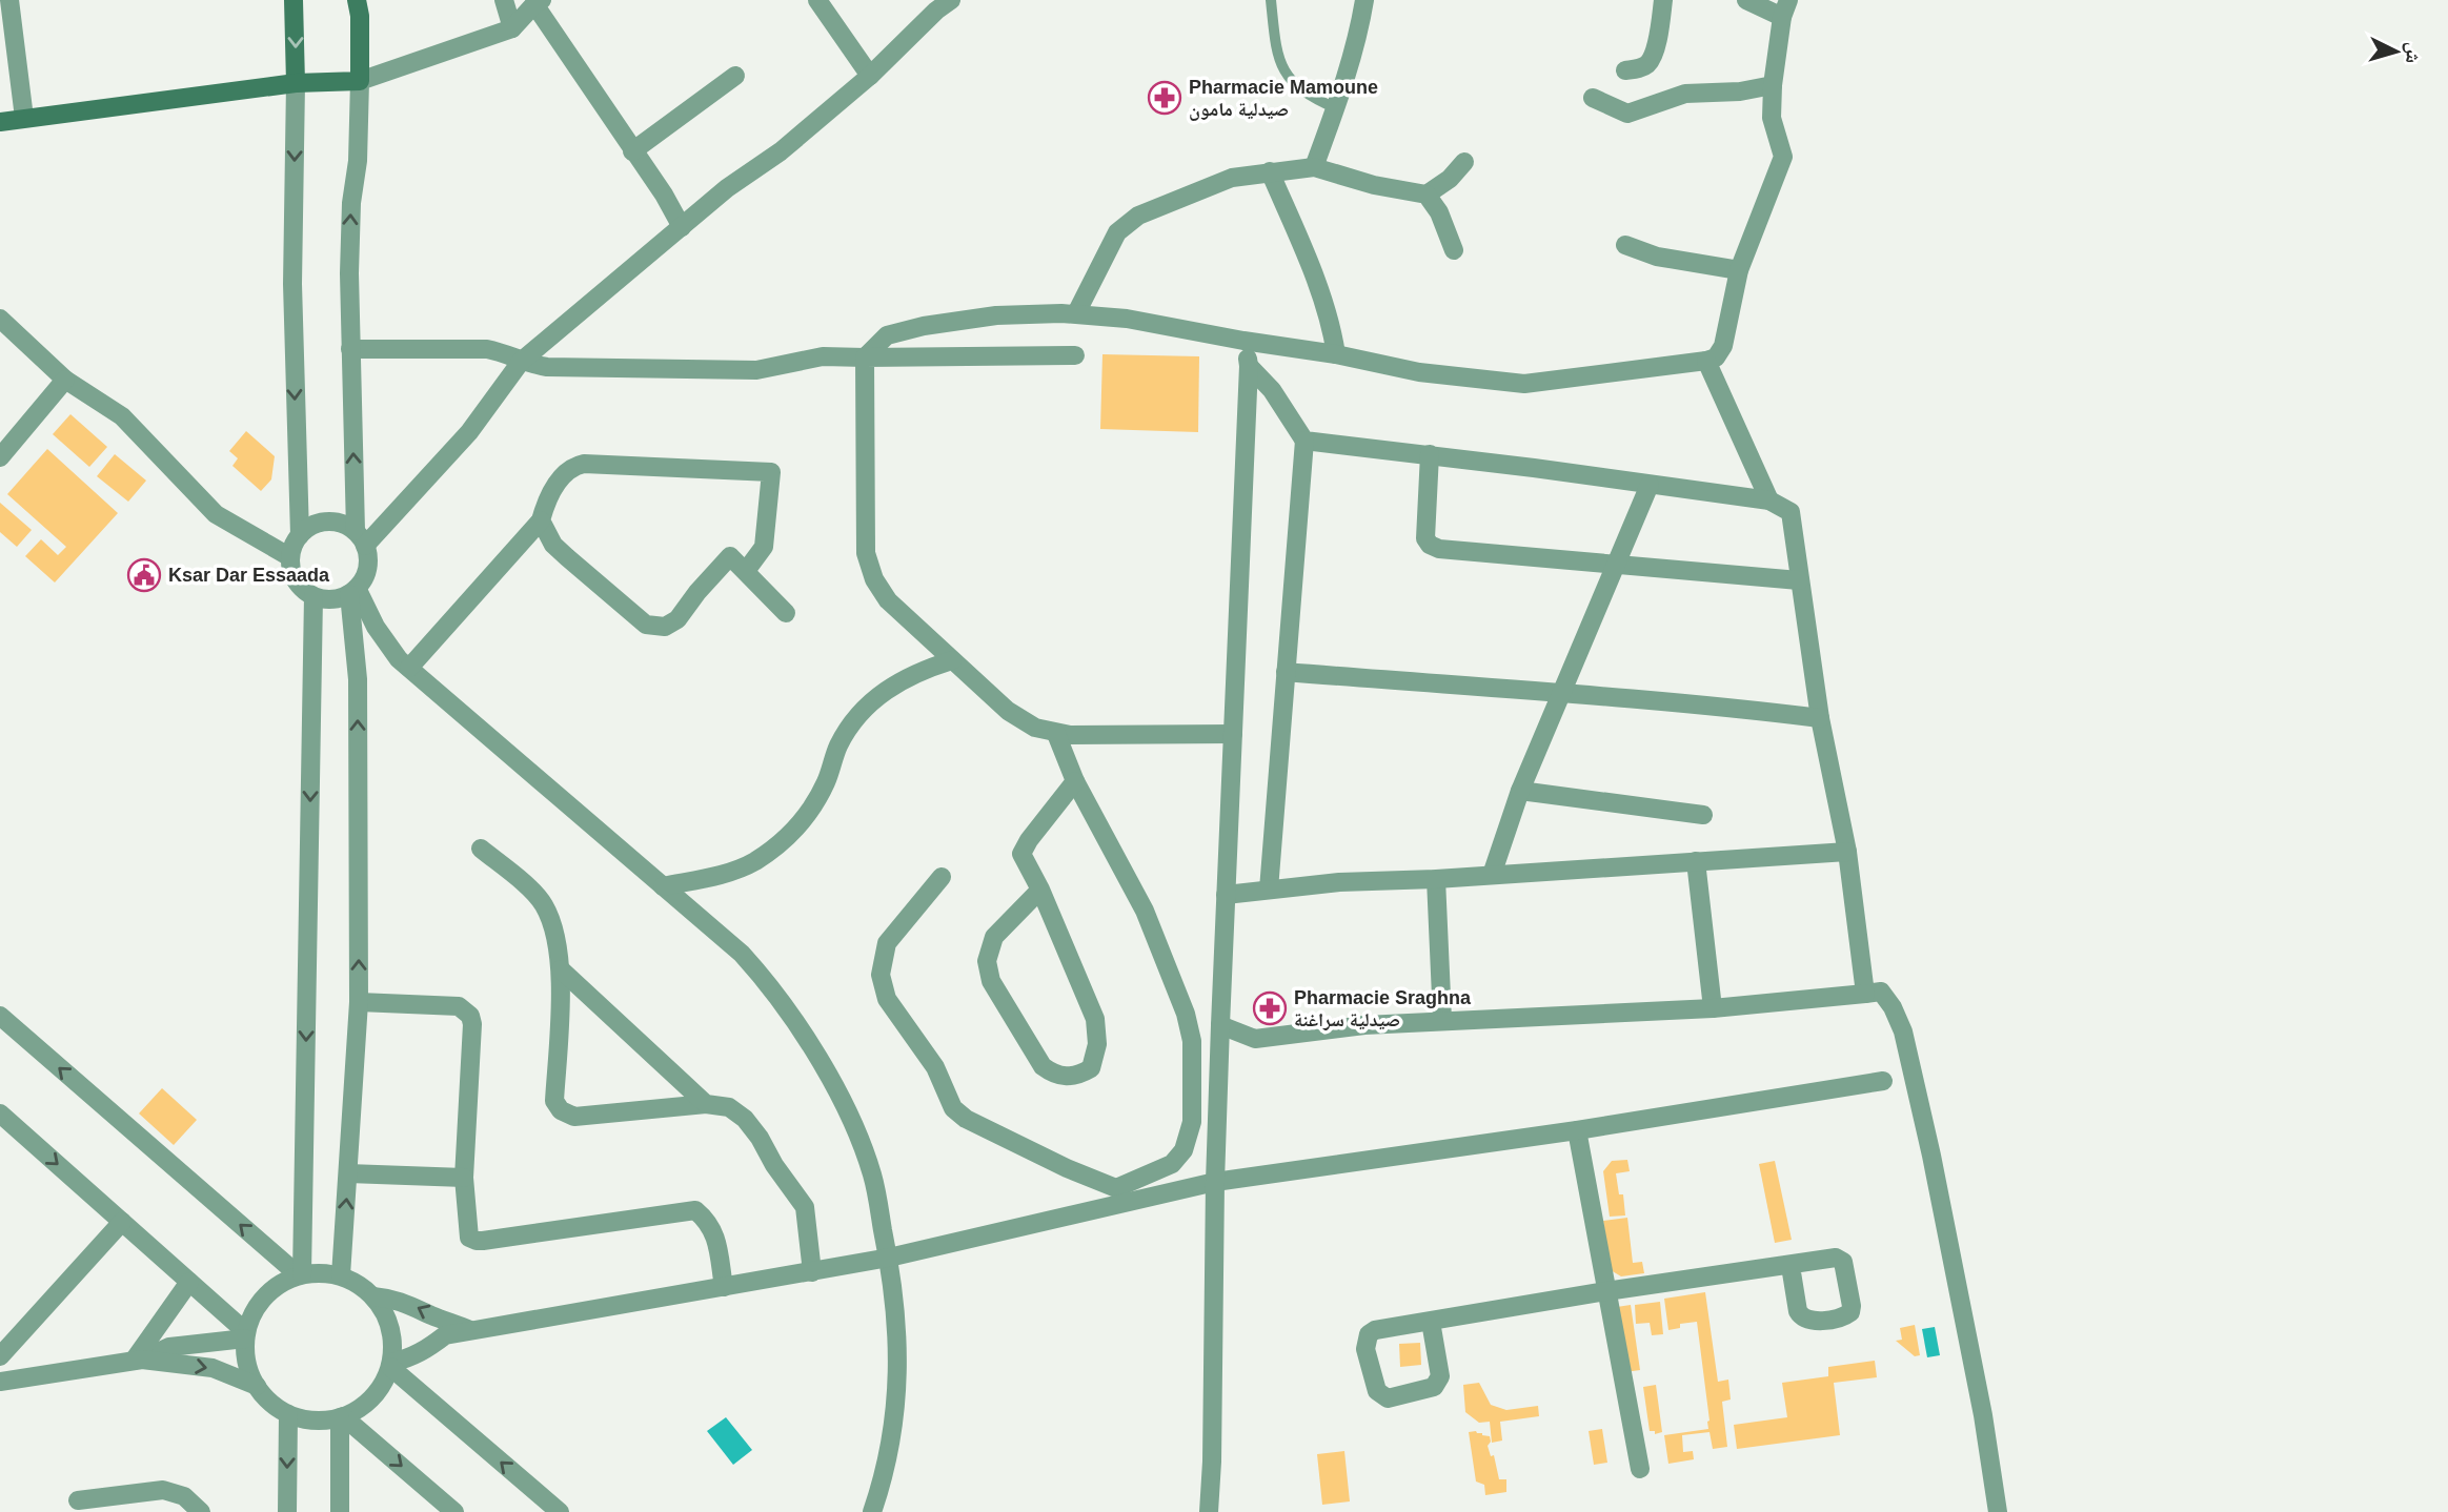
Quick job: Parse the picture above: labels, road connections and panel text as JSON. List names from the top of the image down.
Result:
{
  "places": {
    "pharmacy": ["Pharmacie Mamoune صيدلية مامون", "Pharmacie Sraghna صيدلية سراغنة"],
    "public building": ["Ksar Dar Essaada"]
  },
  "north": "right"
}
